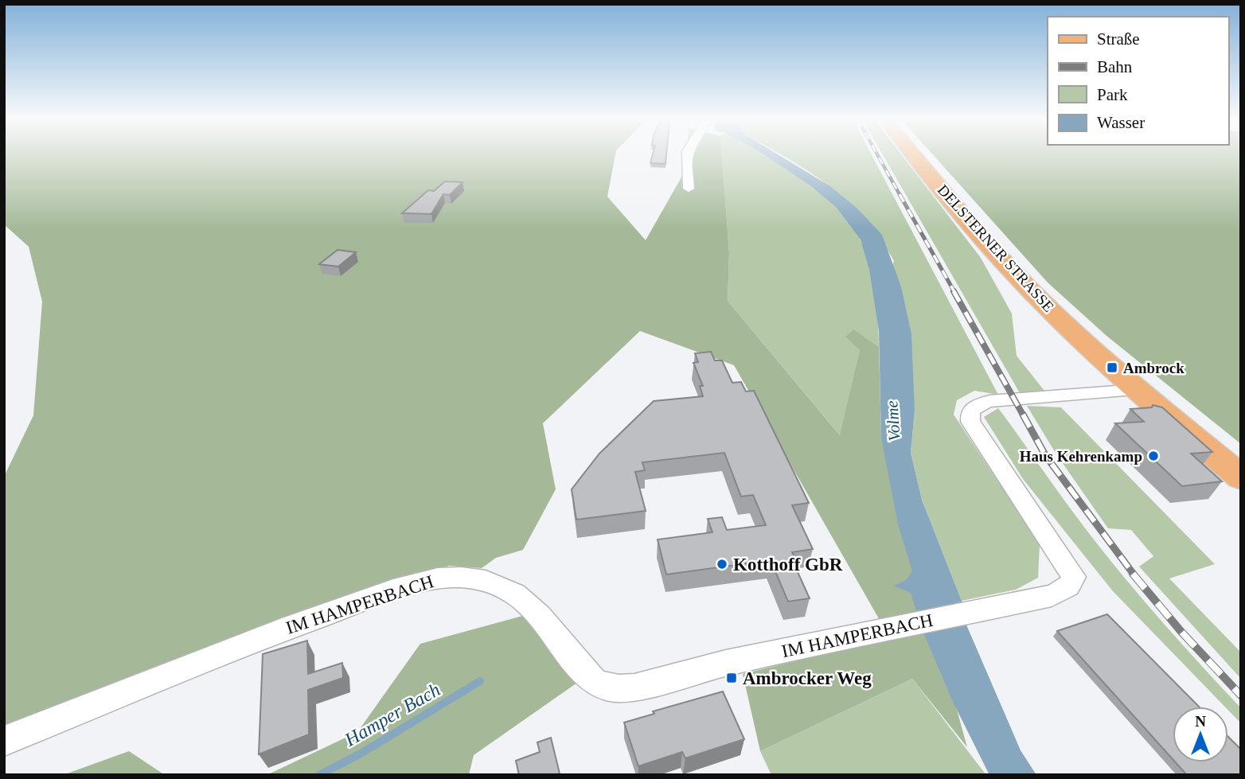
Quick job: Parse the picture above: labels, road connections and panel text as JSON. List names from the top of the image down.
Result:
{
  "streets": {
    "main road": ["DELSTERNER STRASSE"],
    "street": ["IM HAMPERBACH"]
  },
  "crossings": [
    ["DELSTERNER STRASSE", "IM HAMPERBACH"]
  ],
  "water": ["Volme", "Hamper Bach"],
  "places": {
    "transit": ["Ambrock", "Ambrocker Weg"],
    "other": ["Haus Kehrenkamp", "Kotthoff GbR"]
  },
  "legend": [
    "Straße",
    "Bahn",
    "Park",
    "Wasser"
  ],
  "north": "top"
}
